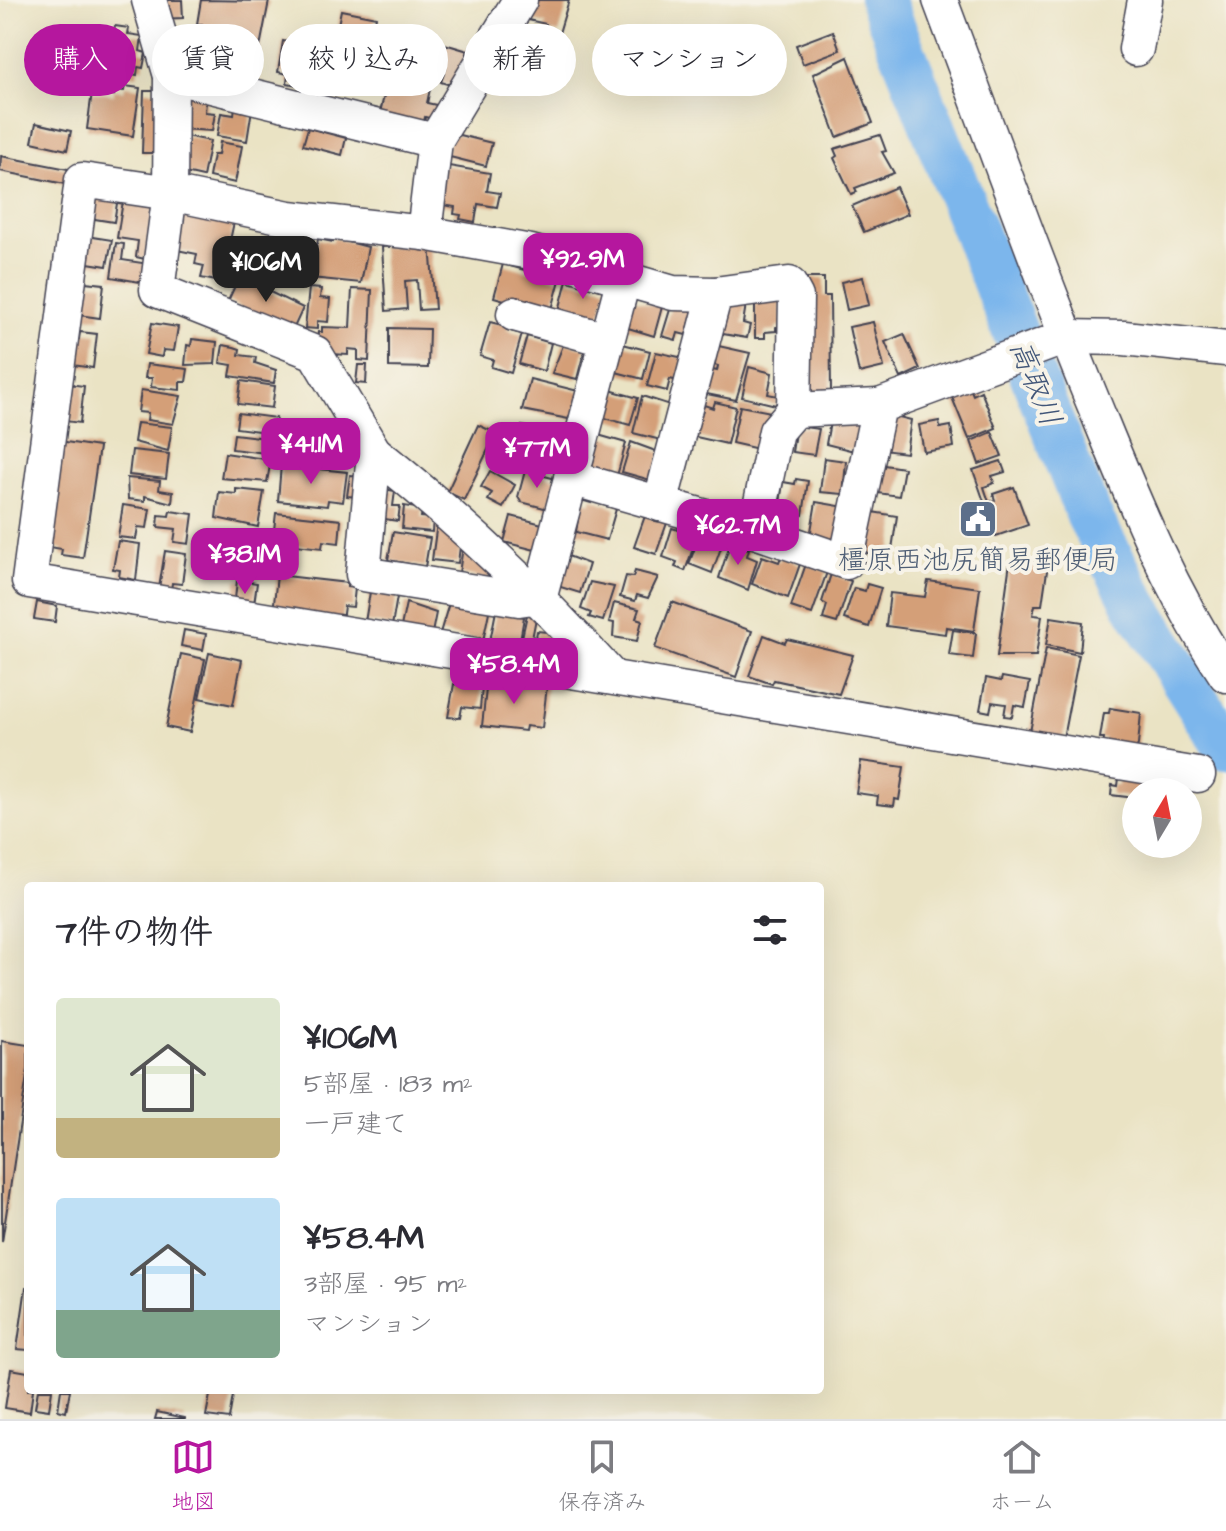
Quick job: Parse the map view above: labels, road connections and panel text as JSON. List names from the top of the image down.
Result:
{
  "water": ["高取川"],
  "places": {
    "public building": ["橿原西池尻簡易郵便局"]
  },
  "north": "top",
  "page": {
    "chip": [
      "購入",
      "賃貸",
      "絞り込み",
      "新着",
      "マンション"
    ],
    "price": [
      "¥92.9M",
      "¥106M",
      "¥41.1M",
      "¥77M",
      "¥62.7M",
      "¥38.1M",
      "¥58.4M"
    ],
    "heading": "7件の物件",
    "list": [
      {
        "name": "¥106M",
        "note": "5部屋 · 183 m² · 一戸建て"
      },
      {
        "name": "¥58.4M",
        "note": "3部屋 · 95 m² · マンション"
      }
    ],
    "tabs": ["地図", "保存済み", "ホーム"]
  }
}
